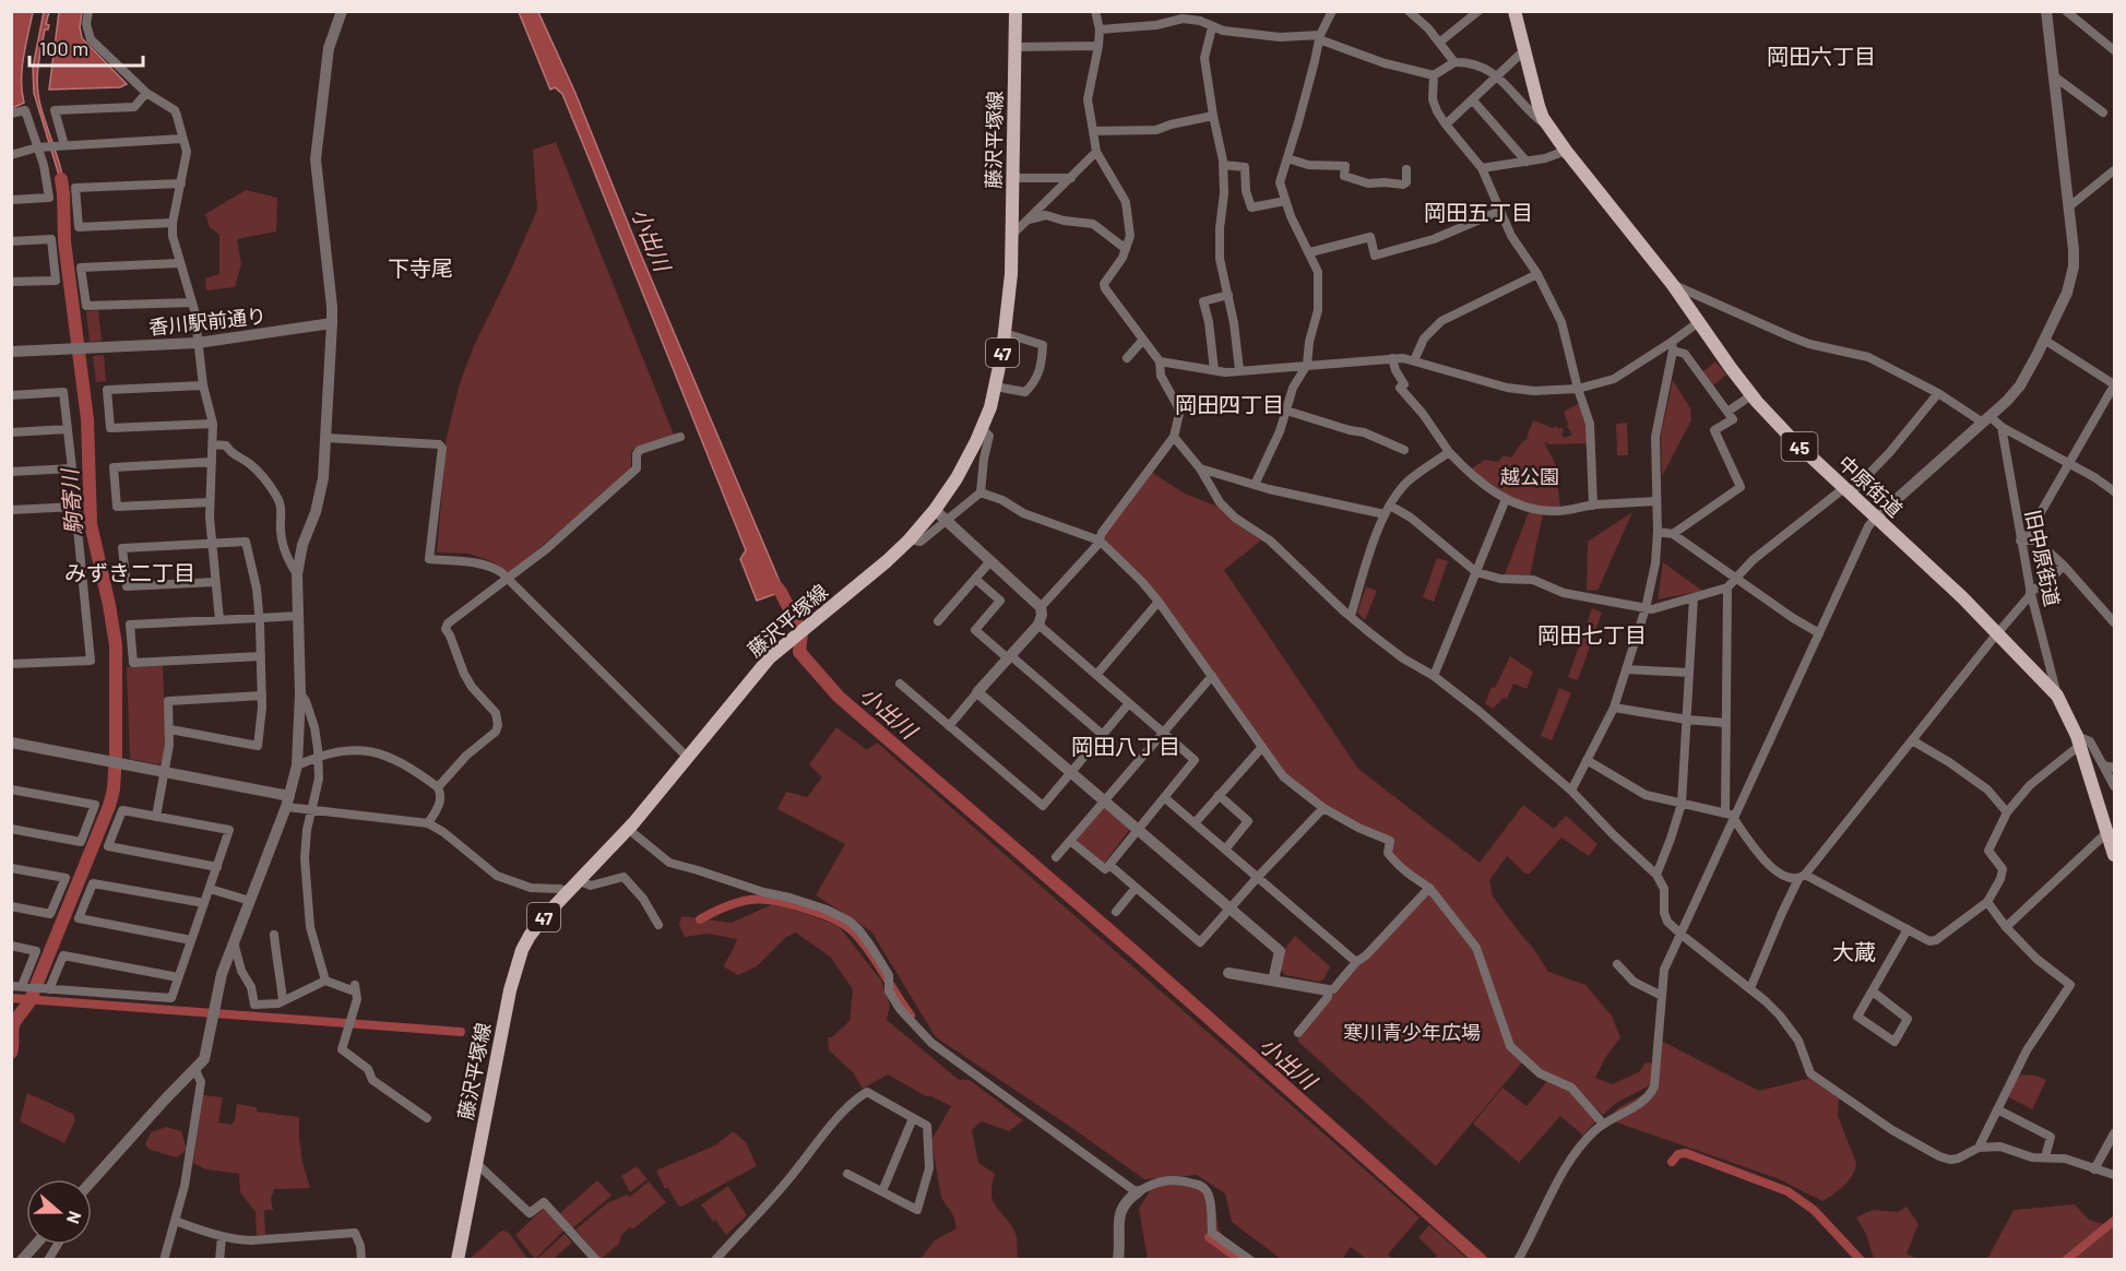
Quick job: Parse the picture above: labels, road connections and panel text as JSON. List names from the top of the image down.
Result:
{
  "streets": {
    "main road": [
      "藤沢平塚線",
      "47",
      "45",
      "中原街道"
    ],
    "street": ["香川駅前通り", "旧中原街道"]
  },
  "crossings": [
    ["中原街道", "旧中原街道"]
  ],
  "districts": [
    "岡田六丁目",
    "岡田五丁目",
    "下寺尾",
    "岡田四丁目",
    "みずき二丁目",
    "岡田七丁目",
    "岡田八丁目",
    "大蔵"
  ],
  "water": ["小出川", "駒寄川"],
  "parks": ["越公園", "寒川青少年広場"],
  "scale_bar": "100 m",
  "north": "right"
}
